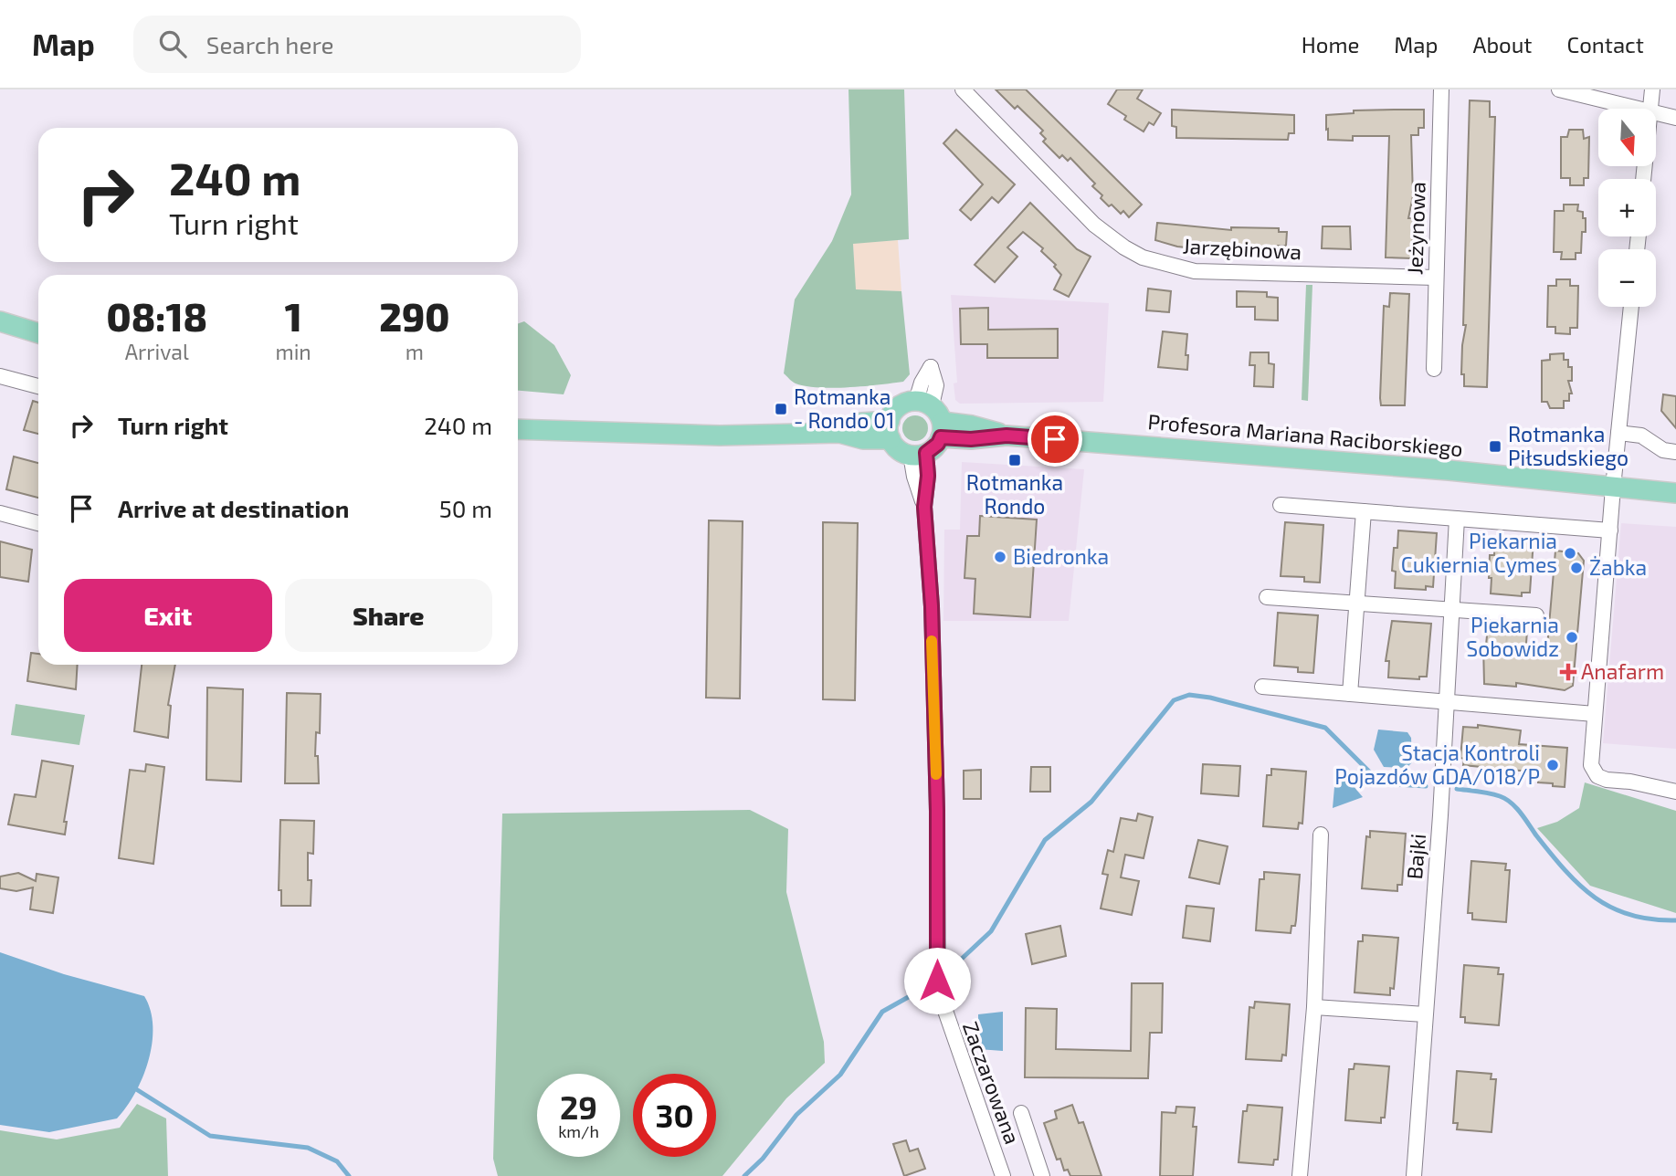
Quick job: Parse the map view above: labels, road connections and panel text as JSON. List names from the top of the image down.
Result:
{
  "streets": {
    "main road": ["Profesora Mariana Raciborskiego"],
    "street": [
      "Jeżynowa",
      "Jarzębinowa",
      "Bajki",
      "Zaczarowana"
    ]
  },
  "crossings": [
    ["Jeżynowa", "Jarzębinowa"],
    ["Profesora Mariana Raciborskiego", "Zaczarowana"]
  ],
  "places": {
    "transit": ["Rotmanka - Rondo 01", "Rotmanka Piłsudskiego", "Rotmanka Rondo"],
    "other": [
      "Piekarnia Cukiernia Cymes",
      "Biedronka",
      "Żabka",
      "Piekarnia Sobowidz",
      "Stacja Kontroli Pojazdów GDA/018/P"
    ],
    "health": ["Anafarm"]
  },
  "north": "bottom",
  "page": {
    "header": "Map",
    "search": "Search here",
    "nav": [
      "Home",
      "Map",
      "About",
      "Contact"
    ],
    "map_buttons": ["+", "−"],
    "turn": ["240 m", "Turn right"],
    "eta": [
      "08:18",
      "Arrival",
      "1",
      "min",
      "290",
      "m"
    ],
    "list": [
      {
        "name": "Turn right",
        "value": "240 m"
      },
      {
        "name": "Arrive at destination",
        "value": "50 m"
      }
    ],
    "buttons": ["Exit", "Share"],
    "speed": "29 km/h",
    "limit": "30"
  }
}
